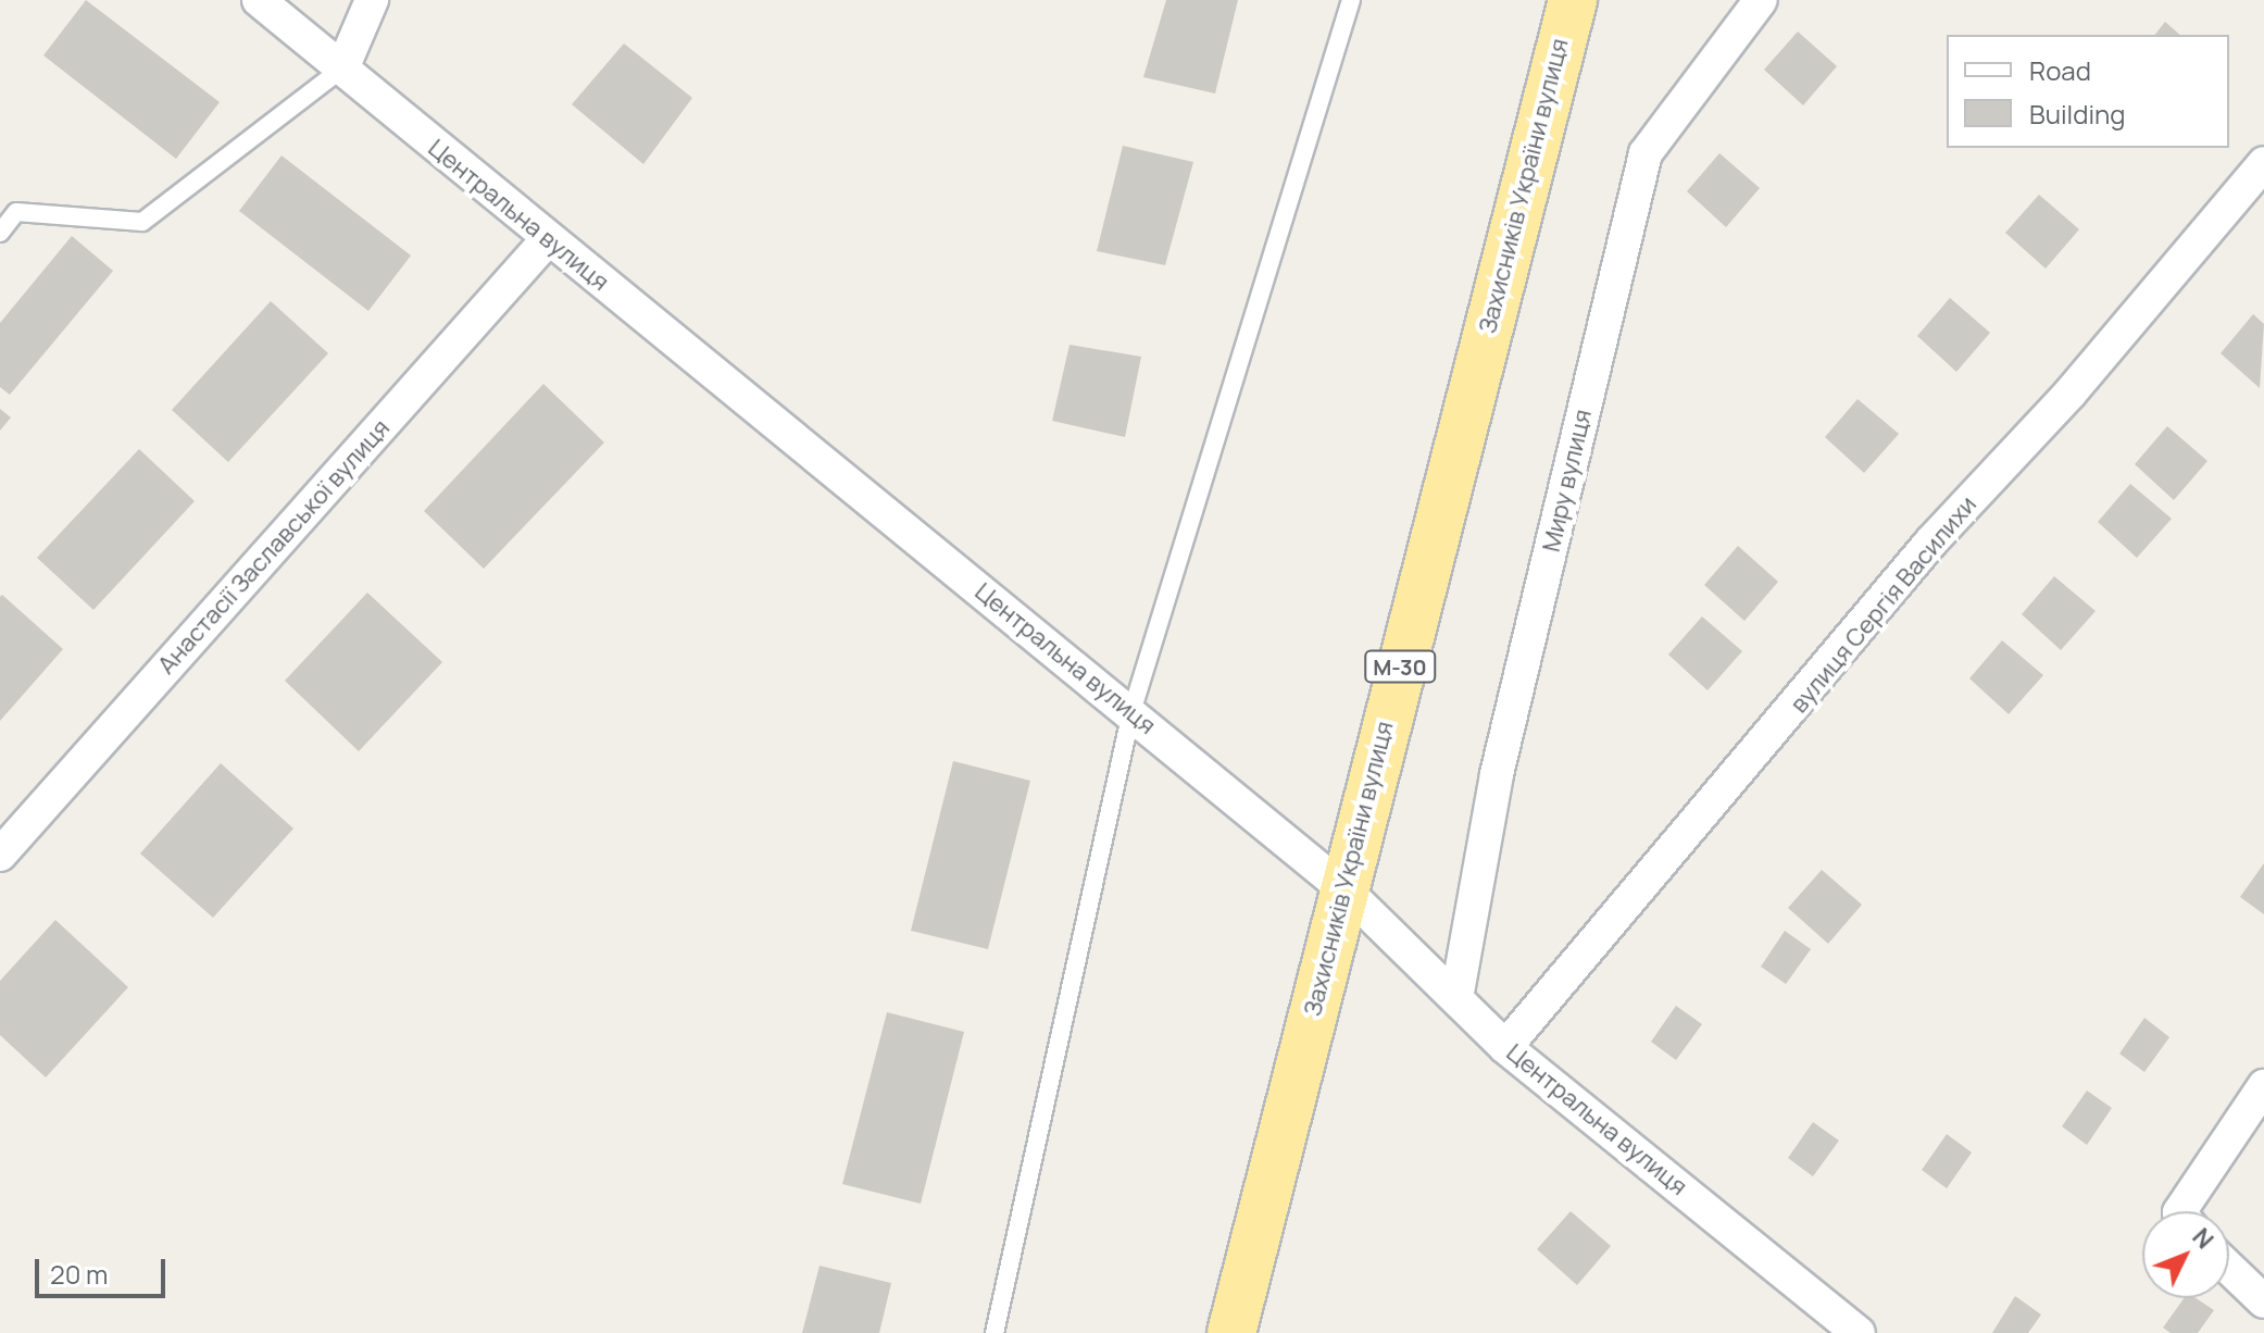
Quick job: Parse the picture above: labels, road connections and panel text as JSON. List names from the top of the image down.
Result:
{
  "streets": {
    "highway": ["Захисників України вулиця", "М-30"],
    "street": [
      "Центральна вулиця",
      "Миру вулиця",
      "Анастасії Заславської вулиця",
      "вулиця Сергія Василихи"
    ]
  },
  "crossings": [
    ["Захисників України вулиця", "Центральна вулиця"],
    ["Центральна вулиця", "Миру вулиця"],
    ["Центральна вулиця", "Анастасії Заславської вулиця"],
    ["Центральна вулиця", "вулиця Сергія Василихи"]
  ],
  "legend": ["Road", "Building"],
  "scale_bar": "20 m",
  "north": "top right"
}
